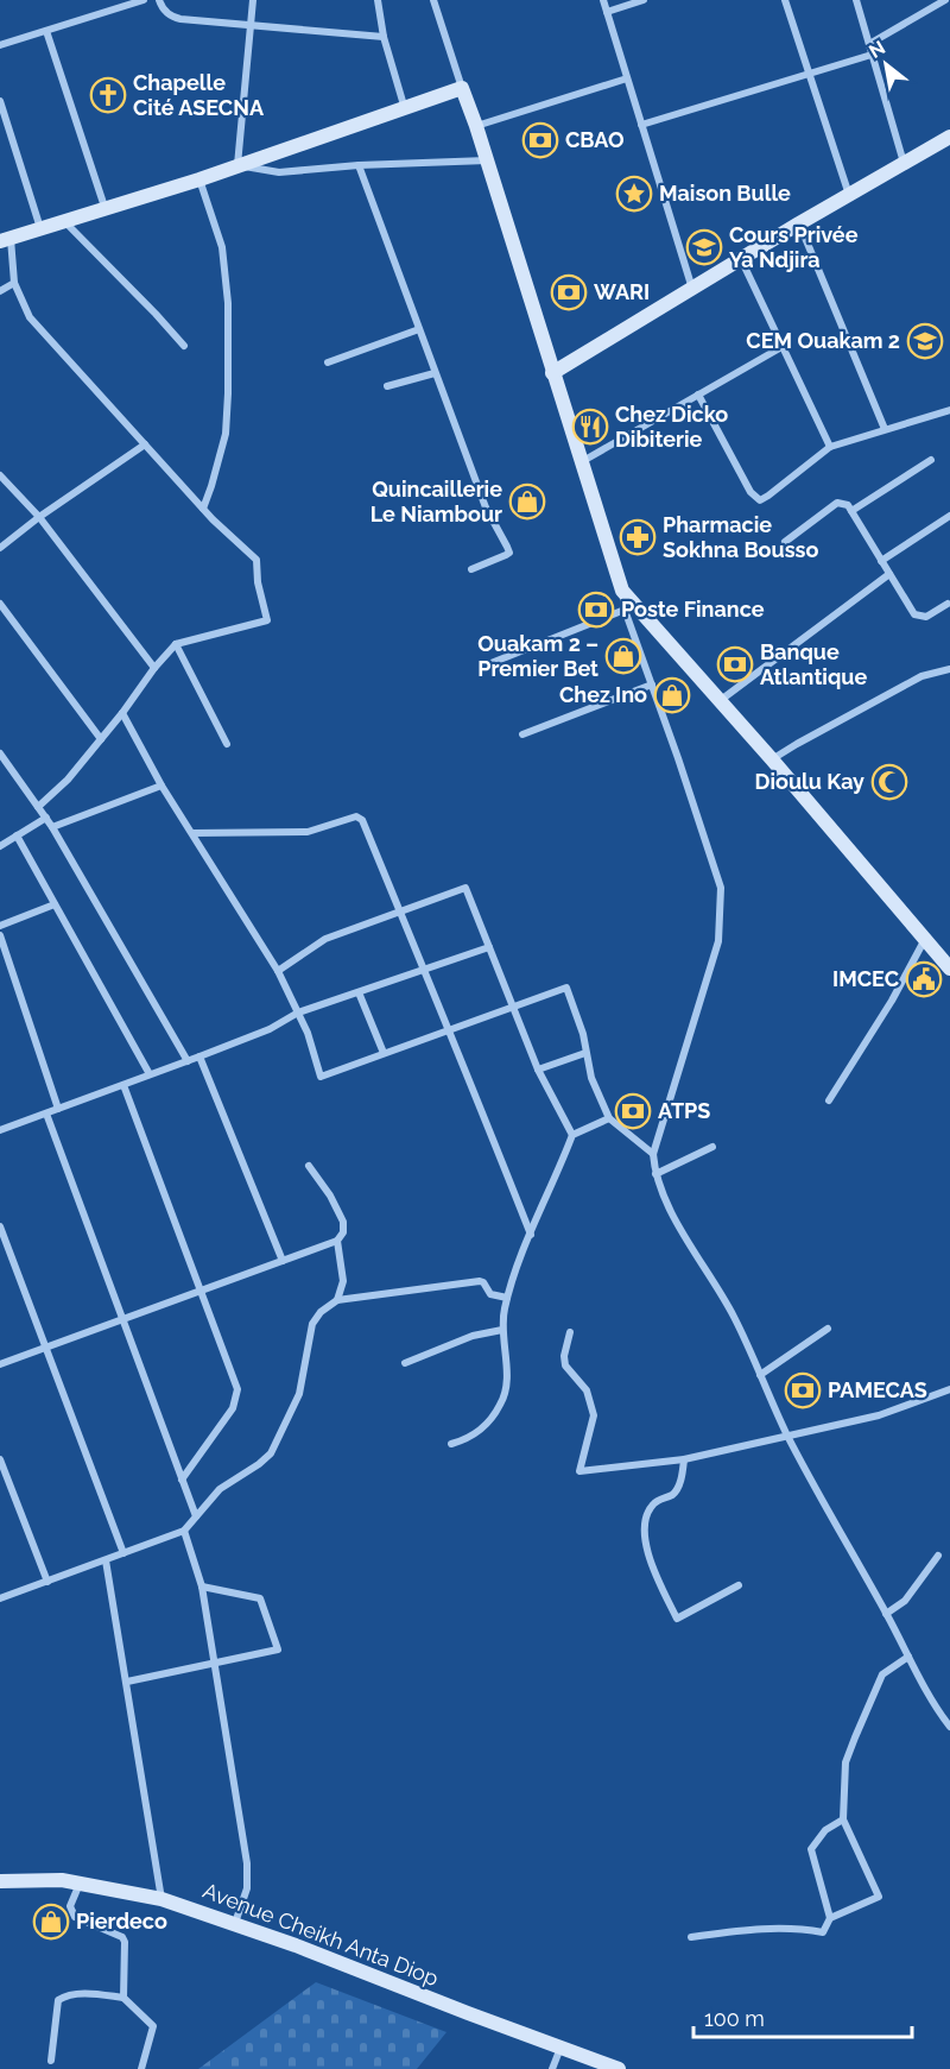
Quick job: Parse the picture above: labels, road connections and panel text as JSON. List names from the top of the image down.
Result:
{
  "streets": {
    "street": ["Avenue Cheikh Anta Diop"]
  },
  "places": {
    "church": ["Chapelle Cité ASECNA"],
    "bank": [
      "CBAO",
      "WARI",
      "Poste Finance",
      "Banque Atlantique",
      "ATPS",
      "PAMECAS"
    ],
    "place": ["Maison Bulle"],
    "school or university": ["Cours Privée Ya Ndjira", "CEM Ouakam 2"],
    "restaurant": ["Chez Dicko Dibiterie"],
    "shop": [
      "Quincaillerie Le Niambour",
      "Ouakam 2 – Premier Bet",
      "Chez Ino",
      "Pierdeco"
    ],
    "pharmacy": ["Pharmacie Sokhna Bousso"],
    "mosque": ["Dioulu Kay"],
    "public building": ["IMCEC"]
  },
  "scale_bar": "100 m",
  "north": "top left"
}
